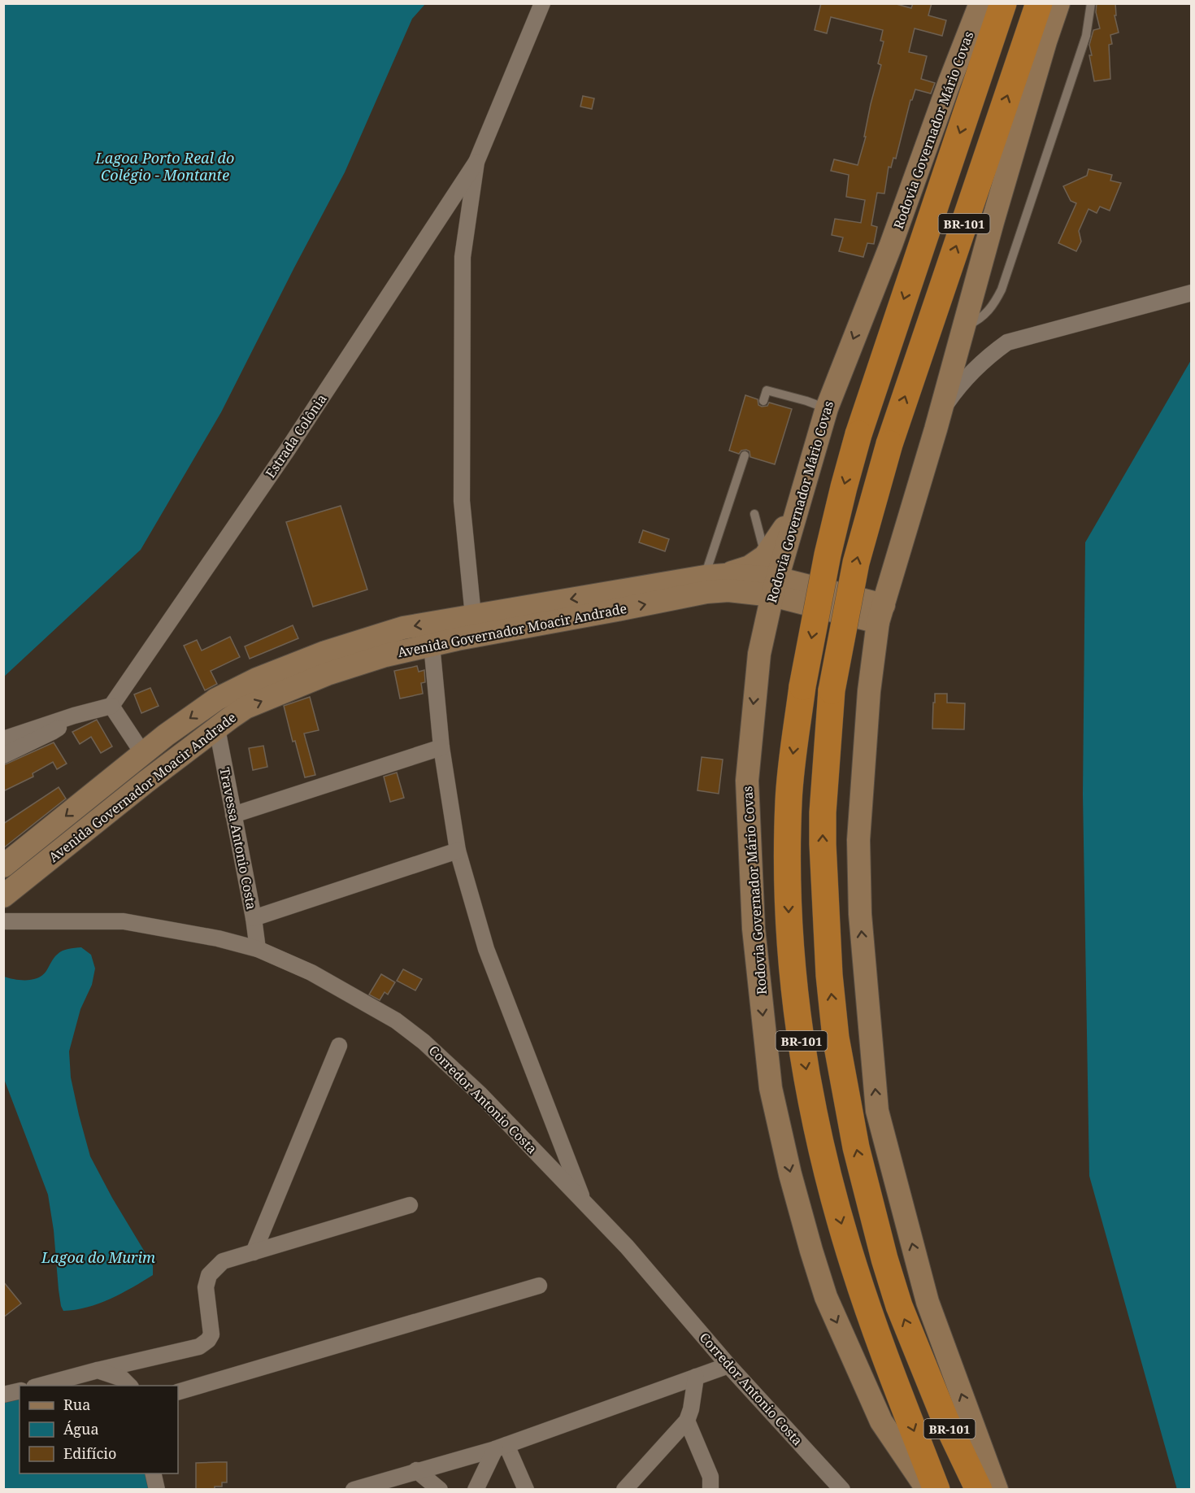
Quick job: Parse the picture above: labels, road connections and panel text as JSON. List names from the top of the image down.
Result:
{
  "streets": {
    "highway": ["Rodovia Governador Mário Covas", "BR-101"],
    "main road": ["Avenida Governador Moacir Andrade"],
    "street": ["Estrada Colônia", "Travessa Antonio Costa", "Corredor Antonio Costa"]
  },
  "crossings": [
    ["Rodovia Governador Mário Covas", "Avenida Governador Moacir Andrade"],
    ["Avenida Governador Moacir Andrade", "Travessa Antonio Costa"],
    ["Travessa Antonio Costa", "Corredor Antonio Costa"]
  ],
  "water": ["Lagoa Porto Real do Colégio - Montante", "Lagoa do Murim"],
  "legend": ["Rua", "Água", "Edifício"]
}
